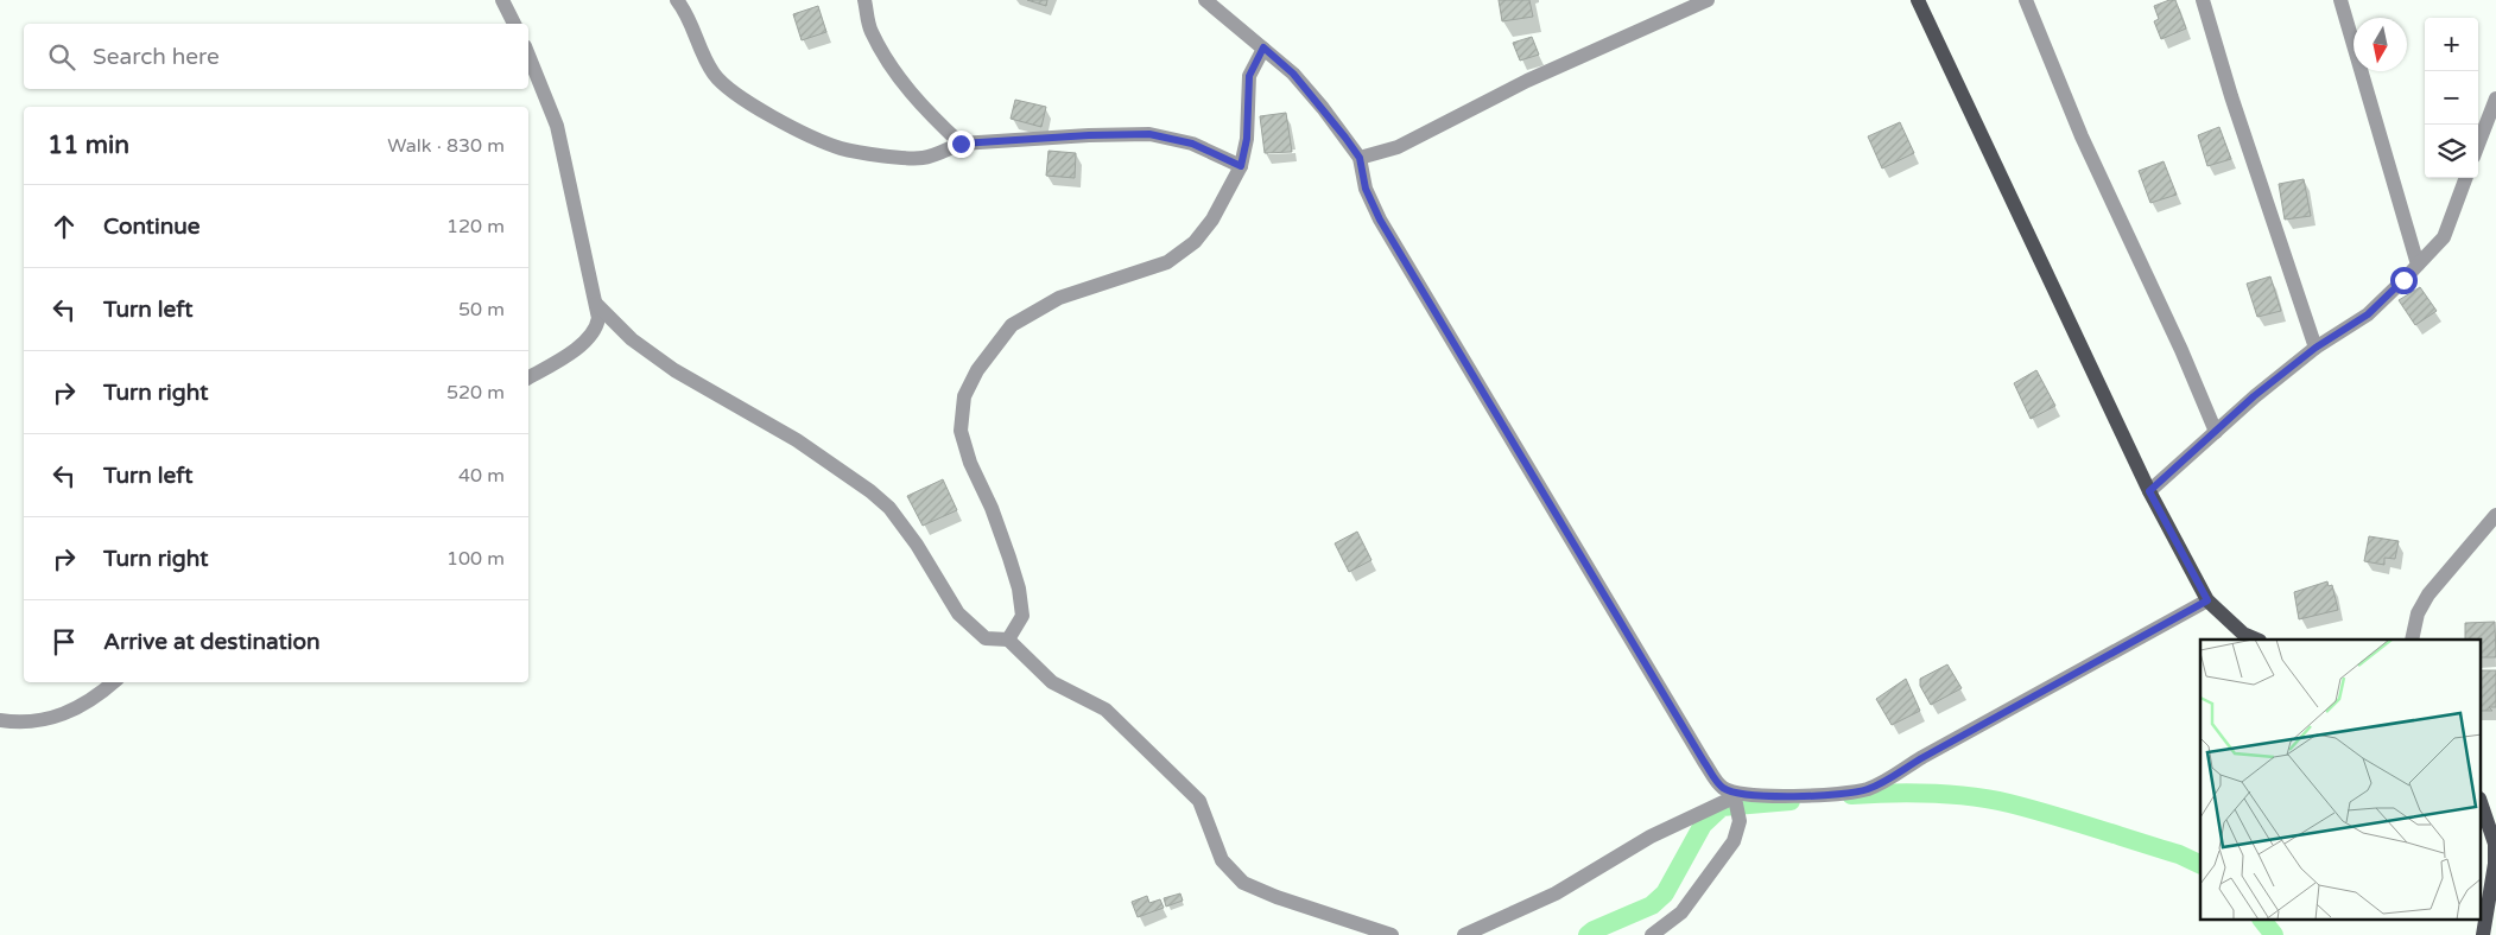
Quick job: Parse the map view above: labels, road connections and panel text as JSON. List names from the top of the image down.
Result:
{
  "north": "bottom",
  "page": {
    "map_buttons": ["+", "−"],
    "search": "Search here",
    "heading": ["11 min", "Walk · 830 m"],
    "list": [
      ["Continue", "120 m"],
      ["Turn left", "50 m"],
      ["Turn right", "520 m"],
      ["Turn left", "40 m"],
      ["Turn right", "100 m"],
      "Arrive at destination"
    ]
  }
}
